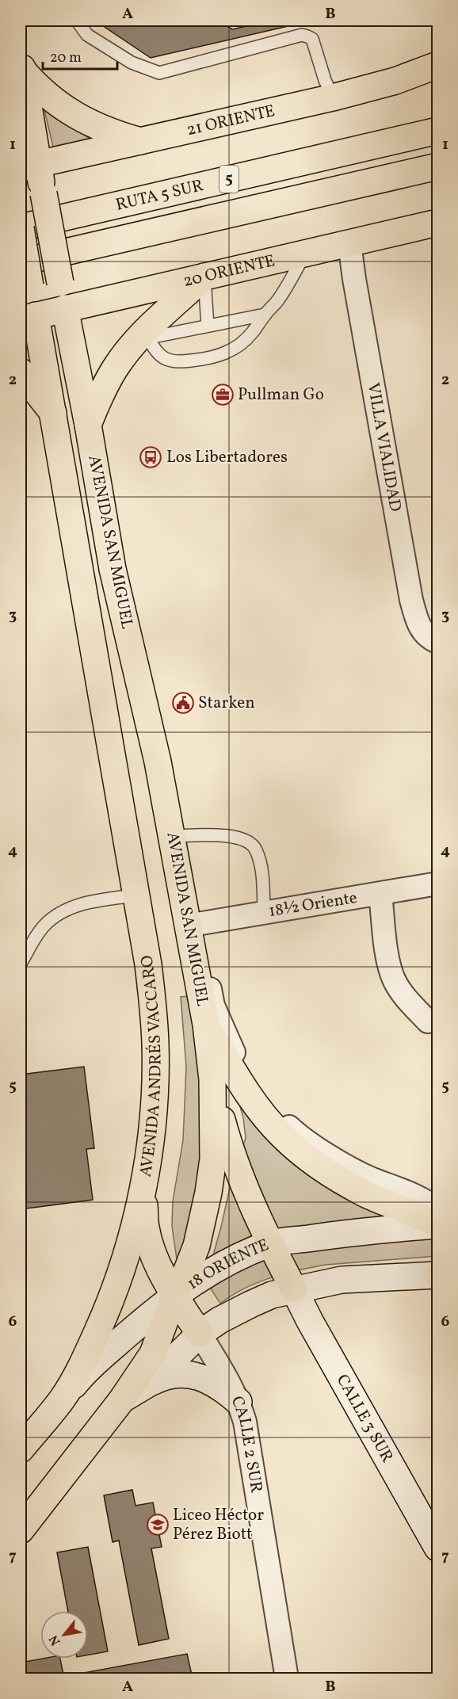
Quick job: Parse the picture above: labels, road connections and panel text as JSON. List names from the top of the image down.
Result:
{
  "streets": {
    "main road": [
      "21 ORIENTE",
      "5",
      "RUTA 5 SUR",
      "20 ORIENTE",
      "AVENIDA SAN MIGUEL",
      "AVENIDA ANDRÉS VACCARO",
      "18 ORIENTE",
      "CALLE 3 SUR"
    ],
    "street": ["VILLA VIALIDAD", "18½ Oriente", "CALLE 2 SUR"]
  },
  "crossings": [
    ["21 ORIENTE", "AVENIDA SAN MIGUEL"],
    ["RUTA 5 SUR", "AVENIDA SAN MIGUEL"],
    ["20 ORIENTE", "VILLA VIALIDAD"],
    ["20 ORIENTE", "AVENIDA SAN MIGUEL"],
    ["AVENIDA SAN MIGUEL", "18½ Oriente"],
    ["AVENIDA SAN MIGUEL", "AVENIDA ANDRÉS VACCARO"],
    ["AVENIDA ANDRÉS VACCARO", "18 ORIENTE"]
  ],
  "places": {
    "office": ["Pullman Go"],
    "bus stop": ["Los Libertadores"],
    "public building": ["Starken"],
    "school or university": ["Liceo Héctor Pérez Biott"]
  },
  "scale_bar": "20 m",
  "north": "bottom left",
  "grid": {
    "columns": ["A", "B"],
    "rows": [
      "1",
      "2",
      "3",
      "4",
      "5",
      "6",
      "7"
    ]
  }
}
